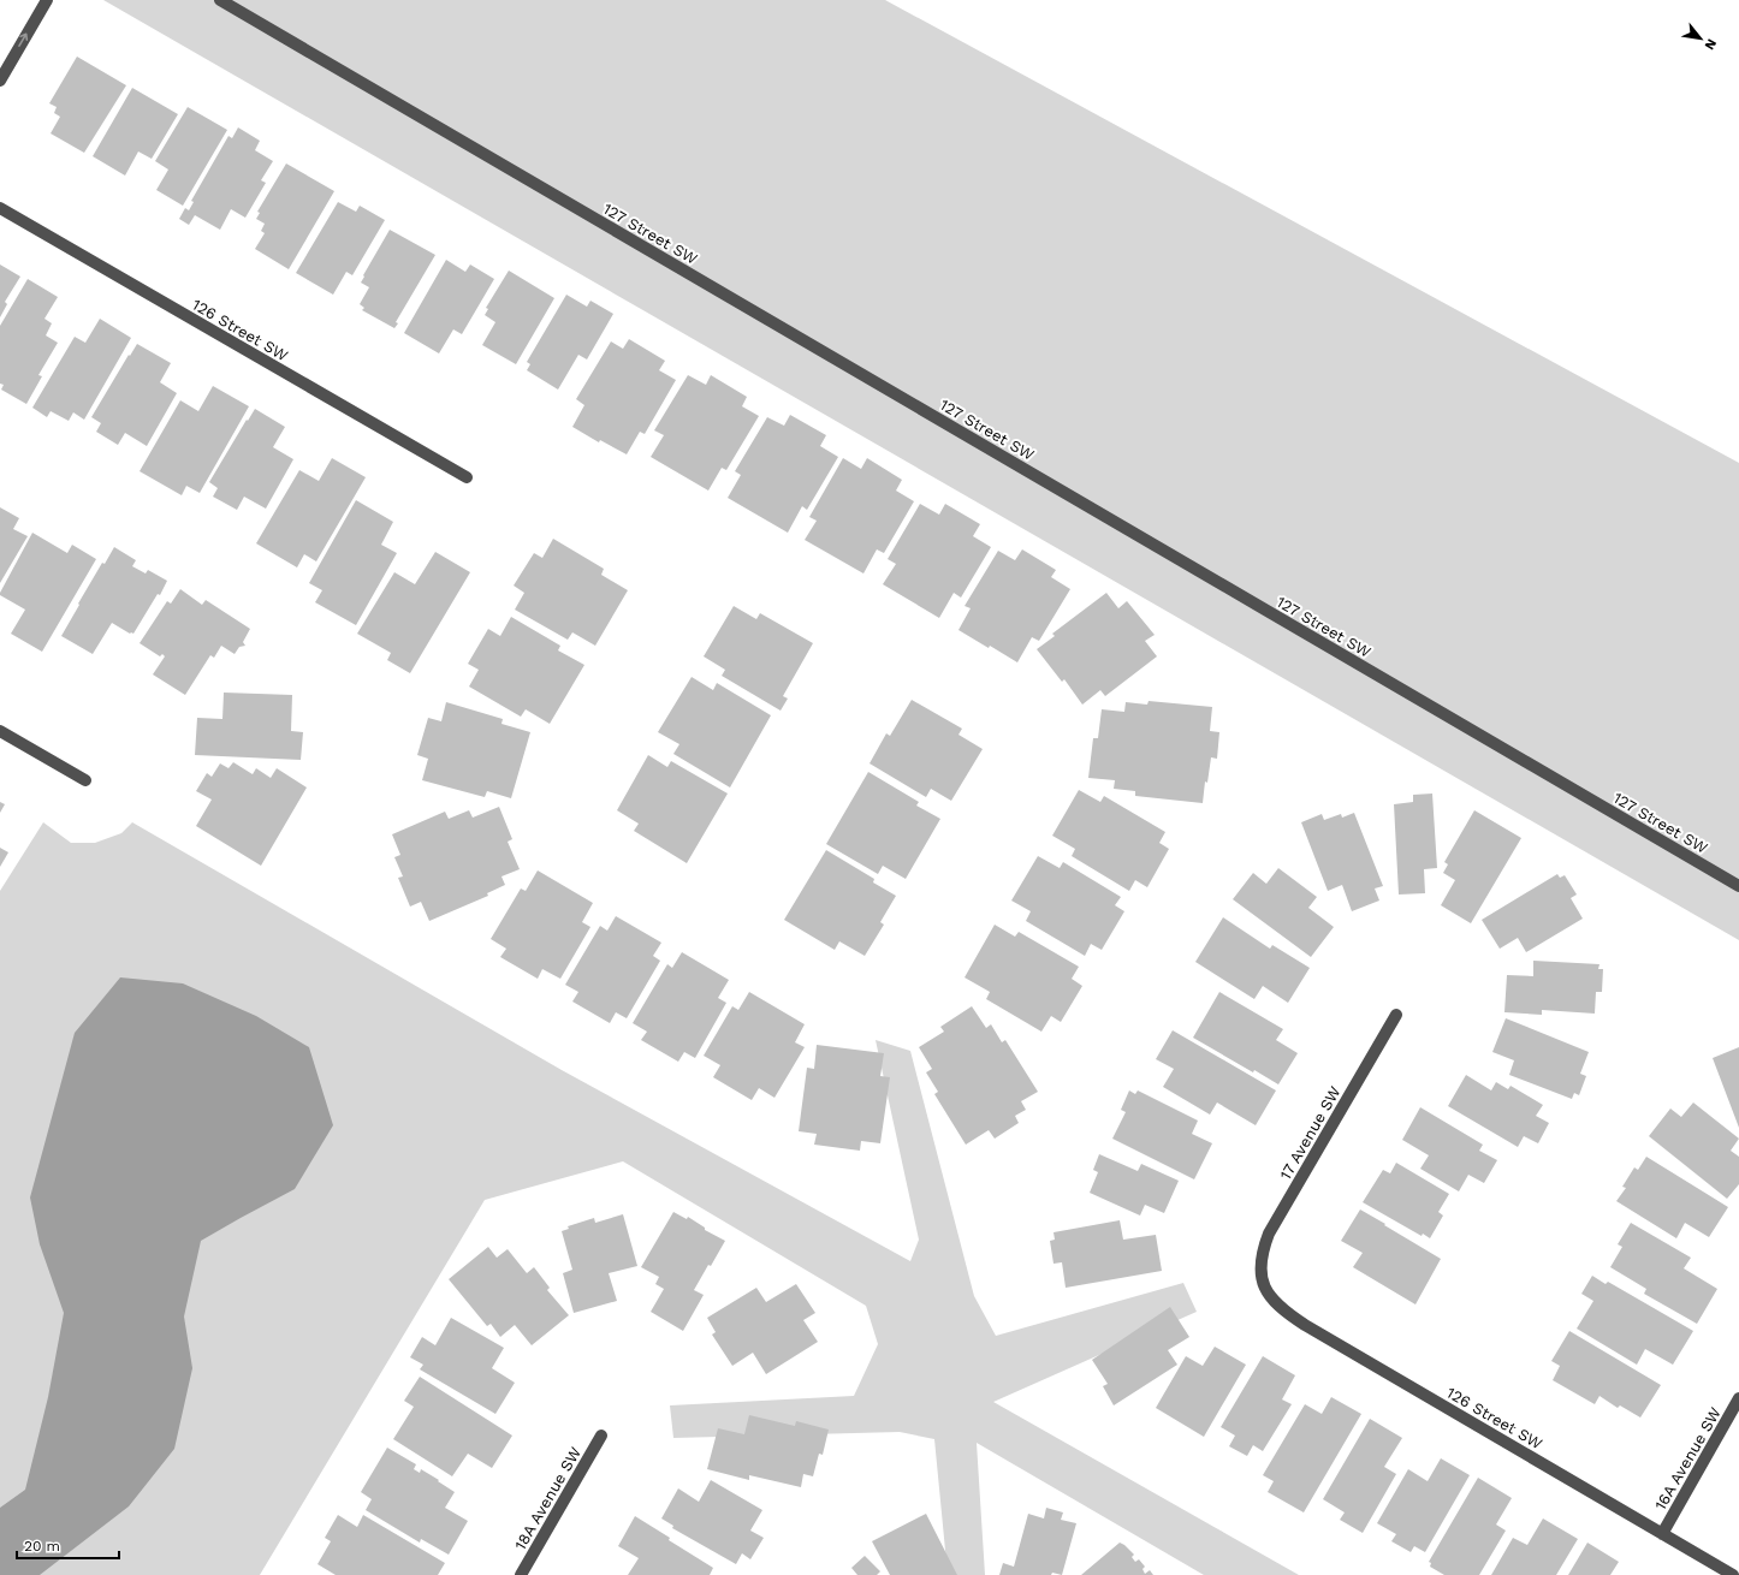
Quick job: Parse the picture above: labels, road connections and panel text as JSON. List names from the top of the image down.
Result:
{
  "streets": {
    "street": [
      "127 Street SW",
      "126 Street SW",
      "17 Avenue SW",
      "16A Avenue SW",
      "18A Avenue SW"
    ]
  },
  "crossings": [
    ["126 Street SW", "17 Avenue SW"],
    ["126 Street SW", "16A Avenue SW"]
  ],
  "scale_bar": "20 m",
  "north": "bottom right"
}
